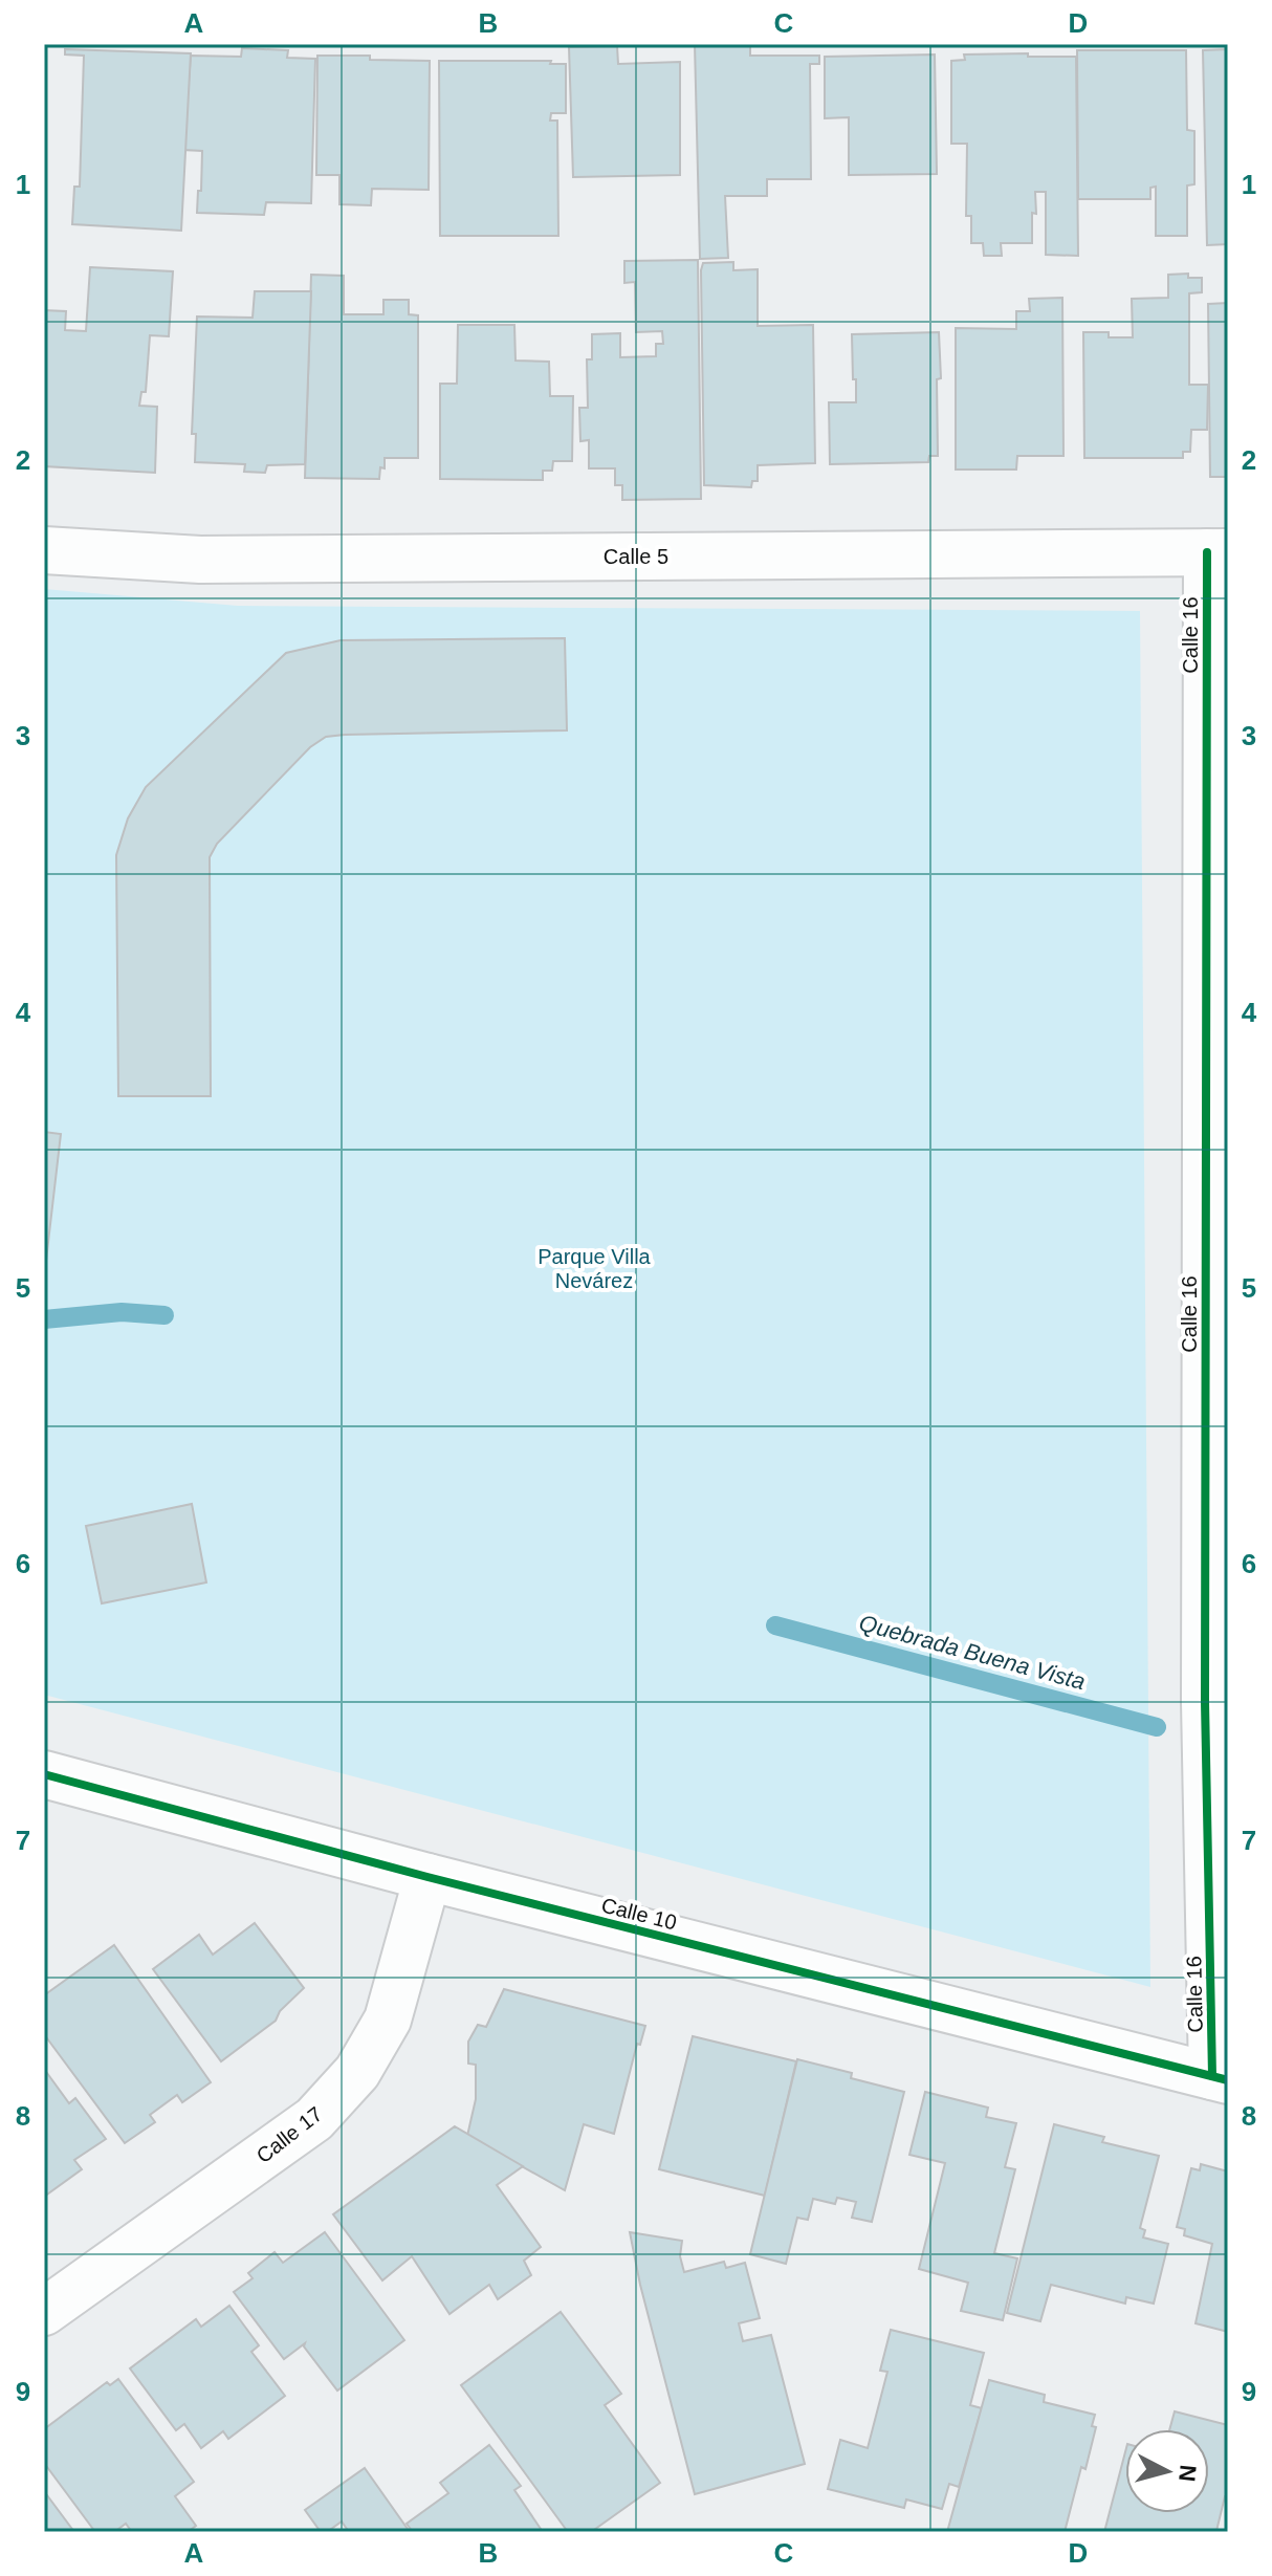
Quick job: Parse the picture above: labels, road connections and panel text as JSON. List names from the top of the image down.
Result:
{
  "streets": {
    "street": [
      "Calle 5",
      "Calle 16",
      "Calle 10",
      "Calle 17"
    ]
  },
  "crossings": [
    ["Calle 5", "Calle 16"],
    ["Calle 16", "Calle 10"],
    ["Calle 10", "Calle 17"]
  ],
  "water": ["Quebrada Buena Vista"],
  "parks": ["Parque Villa Nevárez"],
  "north": "right",
  "grid": {
    "columns": [
      "A",
      "B",
      "C",
      "D"
    ],
    "rows": [
      "1",
      "2",
      "3",
      "4",
      "5",
      "6",
      "7",
      "8",
      "9"
    ]
  }
}
